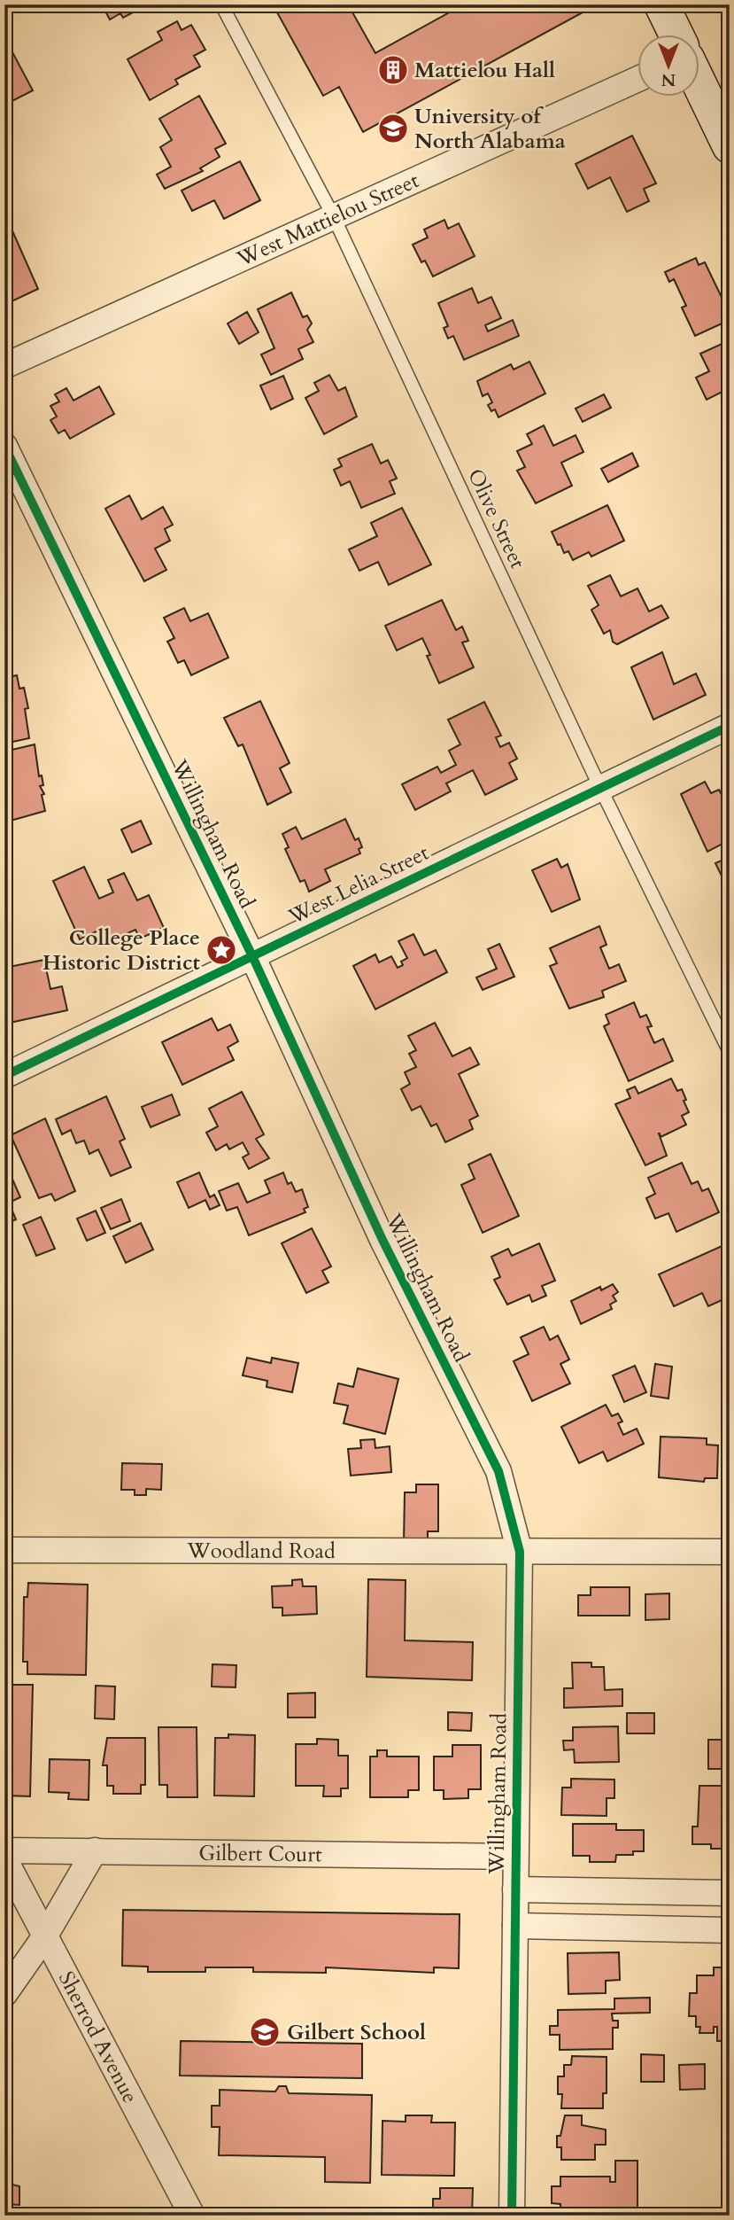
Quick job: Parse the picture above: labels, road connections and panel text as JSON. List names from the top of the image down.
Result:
{
  "streets": {
    "street": [
      "West Mattielou Street",
      "Willingham Road",
      "West Lelia Street",
      "Woodland Road",
      "Gilbert Court",
      "Sherrod Avenue"
    ],
    "lane": ["Olive Street"]
  },
  "crossings": [
    ["West Mattielou Street", "Olive Street"],
    ["Olive Street", "West Lelia Street"],
    ["Willingham Road", "West Lelia Street"],
    ["Willingham Road", "Woodland Road"],
    ["Willingham Road", "Gilbert Court"]
  ],
  "places": {
    "building": ["Mattielou Hall"],
    "school or university": ["University of North Alabama", "Gilbert School"],
    "place": ["College Place Historic District"]
  },
  "north": "bottom"
}
